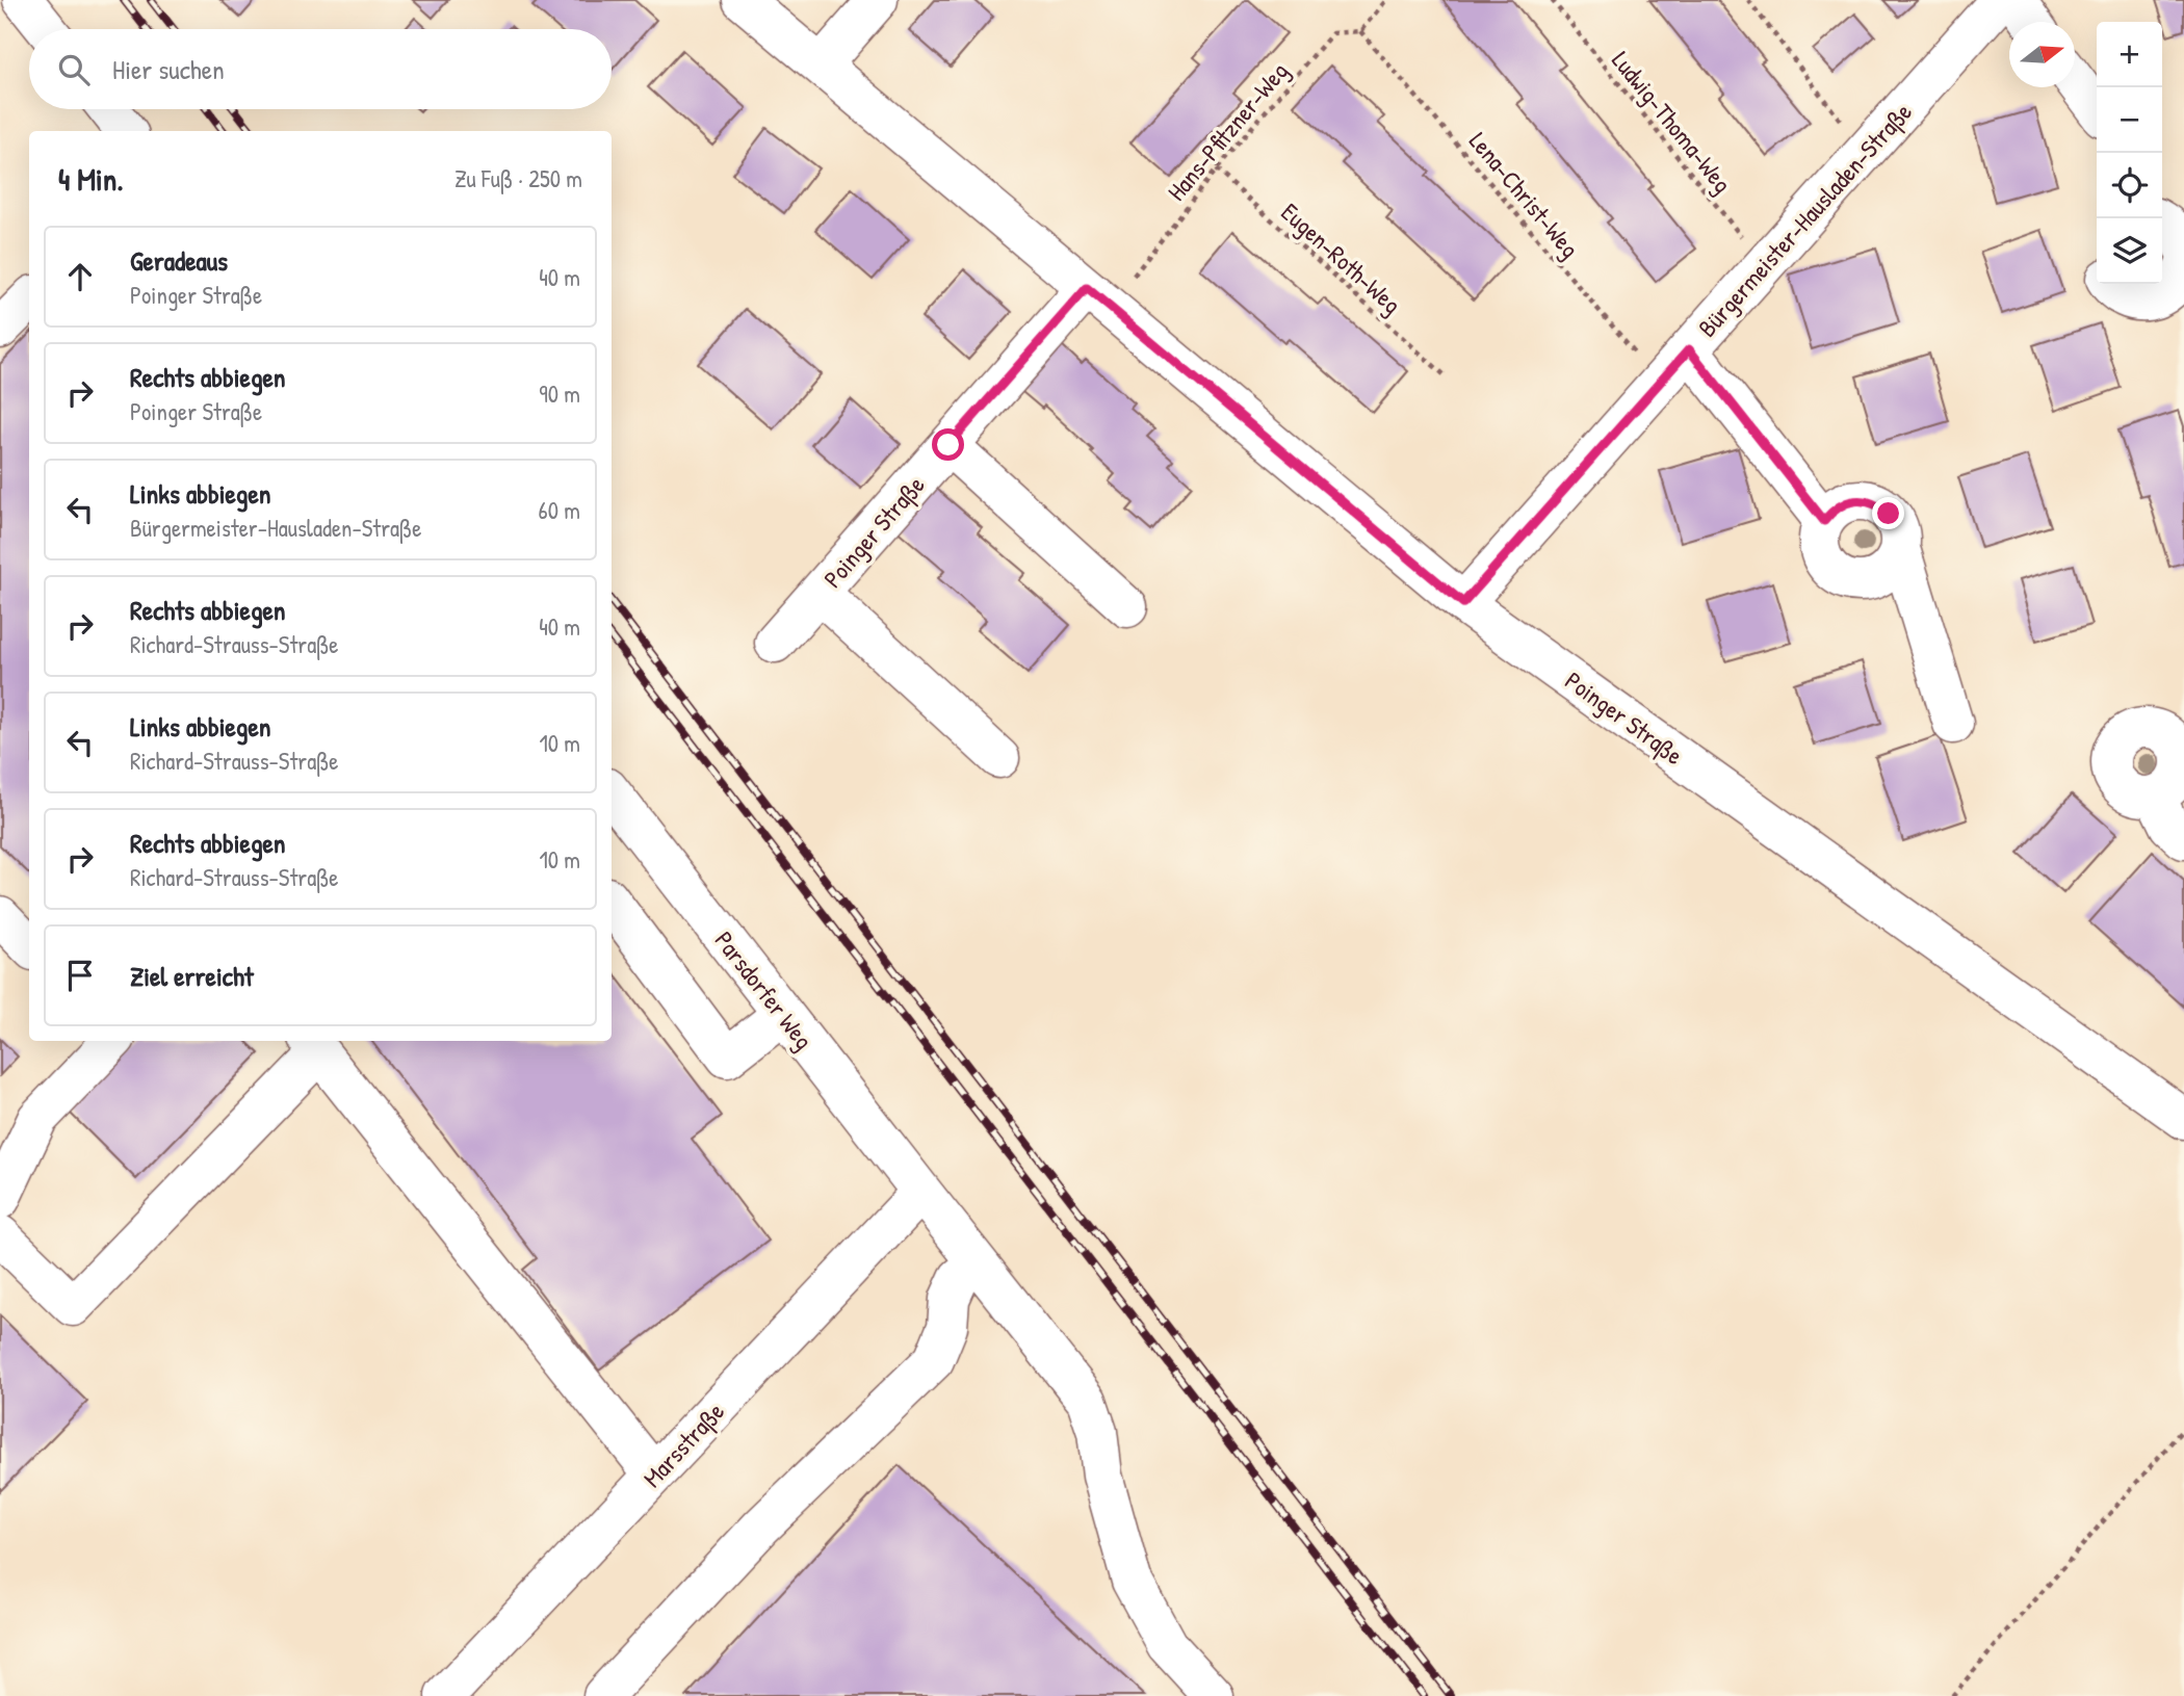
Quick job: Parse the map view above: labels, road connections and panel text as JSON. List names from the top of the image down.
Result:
{
  "streets": {
    "street": [
      "Bürgermeister-Hausladen-Straße",
      "Poinger Straße",
      "Parsdorfer Weg",
      "Marsstraße"
    ],
    "path": [
      "Ludwig-Thoma-Weg",
      "Hans-Pfitzner-Weg",
      "Lena-Christ-Weg",
      "Eugen-Roth-Weg"
    ]
  },
  "crossings": [
    ["Ludwig-Thoma-Weg", "Bürgermeister-Hausladen-Straße"],
    ["Hans-Pfitzner-Weg", "Lena-Christ-Weg"],
    ["Hans-Pfitzner-Weg", "Eugen-Roth-Weg"],
    ["Hans-Pfitzner-Weg", "Poinger Straße"],
    ["Lena-Christ-Weg", "Bürgermeister-Hausladen-Straße"],
    ["Bürgermeister-Hausladen-Straße", "Poinger Straße"],
    ["Parsdorfer Weg", "Marsstraße"]
  ],
  "north": "right",
  "page": {
    "map_buttons": ["+", "−"],
    "search": "Hier suchen",
    "heading": ["4 Min.", "Zu Fuß · 250 m"],
    "list": [
      ["Geradeaus", "Poinger Straße", "40 m"],
      ["Rechts abbiegen", "Poinger Straße", "90 m"],
      ["Links abbiegen", "Bürgermeister-Hausladen-Straße", "60 m"],
      ["Rechts abbiegen", "Richard-Strauss-Straße", "40 m"],
      ["Links abbiegen", "Richard-Strauss-Straße", "10 m"],
      ["Rechts abbiegen", "Richard-Strauss-Straße", "10 m"],
      "Ziel erreicht"
    ]
  }
}
